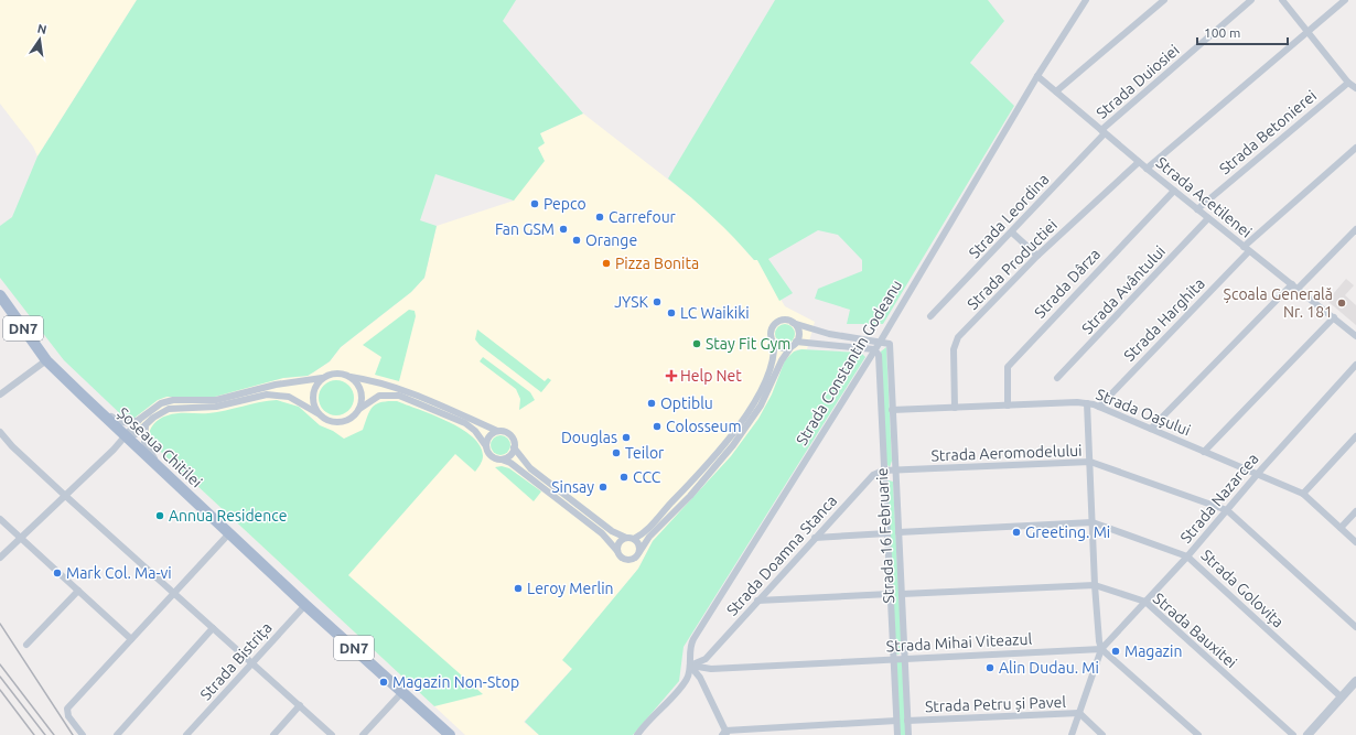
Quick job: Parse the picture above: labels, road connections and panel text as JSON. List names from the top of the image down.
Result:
{
  "streets": {
    "main road": ["DN7", "Șoseaua Chitilei"],
    "street": [
      "Strada Duiosiei",
      "Strada Betonierei",
      "Strada Acetilenei",
      "Strada Leordina",
      "Strada Productiei",
      "Strada Dârza",
      "Strada Avântului",
      "Strada Harghita",
      "Strada Constantin Godeanu",
      "Strada Oașului",
      "Strada Aeromodelului",
      "Strada Nazarcea",
      "Strada 16 Februarie",
      "Strada Doamna Stanca",
      "Strada Golovița",
      "Strada Bauxitei",
      "Strada Mihai Viteazul",
      "Strada Bistrița",
      "Strada Petru și Pavel"
    ]
  },
  "crossings": [
    ["Strada Duiosiei", "Strada Acetilenei"],
    ["Strada Duiosiei", "Strada Leordina"],
    ["Strada Betonierei", "Strada Acetilenei"],
    ["Strada Acetilenei", "Strada Leordina"],
    ["Strada Acetilenei", "Strada Productiei"],
    ["Strada Acetilenei", "Strada Dârza"],
    ["Strada Acetilenei", "Strada Avântului"],
    ["Strada Acetilenei", "Strada Harghita"],
    ["Strada Acetilenei", "Strada Constantin Godeanu"],
    ["Strada Productiei", "Strada Oașului"],
    ["Strada Dârza", "Strada Oașului"],
    ["Strada Harghita", "Strada Oașului"],
    ["Strada Constantin Godeanu", "Strada 16 Februarie"],
    ["Strada Constantin Godeanu", "Strada Doamna Stanca"],
    ["Strada Constantin Godeanu", "Strada Mihai Viteazul"],
    ["Strada Oașului", "Strada Nazarcea"],
    ["Strada Oașului", "Strada 16 Februarie"],
    ["Șoseaua Chitilei", "Strada Bistrița"],
    ["Strada Aeromodelului", "Strada Nazarcea"],
    ["Strada Aeromodelului", "Strada 16 Februarie"],
    ["Strada Aeromodelului", "Strada Doamna Stanca"],
    ["Strada Nazarcea", "Strada Golovița"],
    ["Strada Nazarcea", "Strada Bauxitei"],
    ["Strada Nazarcea", "Strada Mihai Viteazul"],
    ["Strada 16 Februarie", "Strada Doamna Stanca"],
    ["Strada 16 Februarie", "Strada Golovița"],
    ["Strada 16 Februarie", "Strada Bauxitei"],
    ["Strada 16 Februarie", "Strada Mihai Viteazul"],
    ["Strada 16 Februarie", "Strada Petru și Pavel"],
    ["Strada Doamna Stanca", "Strada Mihai Viteazul"]
  ],
  "places": {
    "other": [
      "Pepco",
      "Carrefour",
      "Fan GSM",
      "Orange",
      "Pizza Bonita",
      "JYSK",
      "Școala Generală Nr. 181",
      "LC Waikiki",
      "Stay Fit Gym",
      "Optiblu",
      "Colosseum",
      "Douglas",
      "Teilor",
      "CCC",
      "Sinsay",
      "Annua Residence",
      "Greeting. Mi",
      "Mark Col. Ma-vi",
      "Leroy Merlin",
      "Magazin",
      "Alin Dudau. Mi",
      "Magazin Non-Stop"
    ],
    "health": ["Help Net"]
  },
  "scale_bar": "100 m",
  "north": "top"
}
